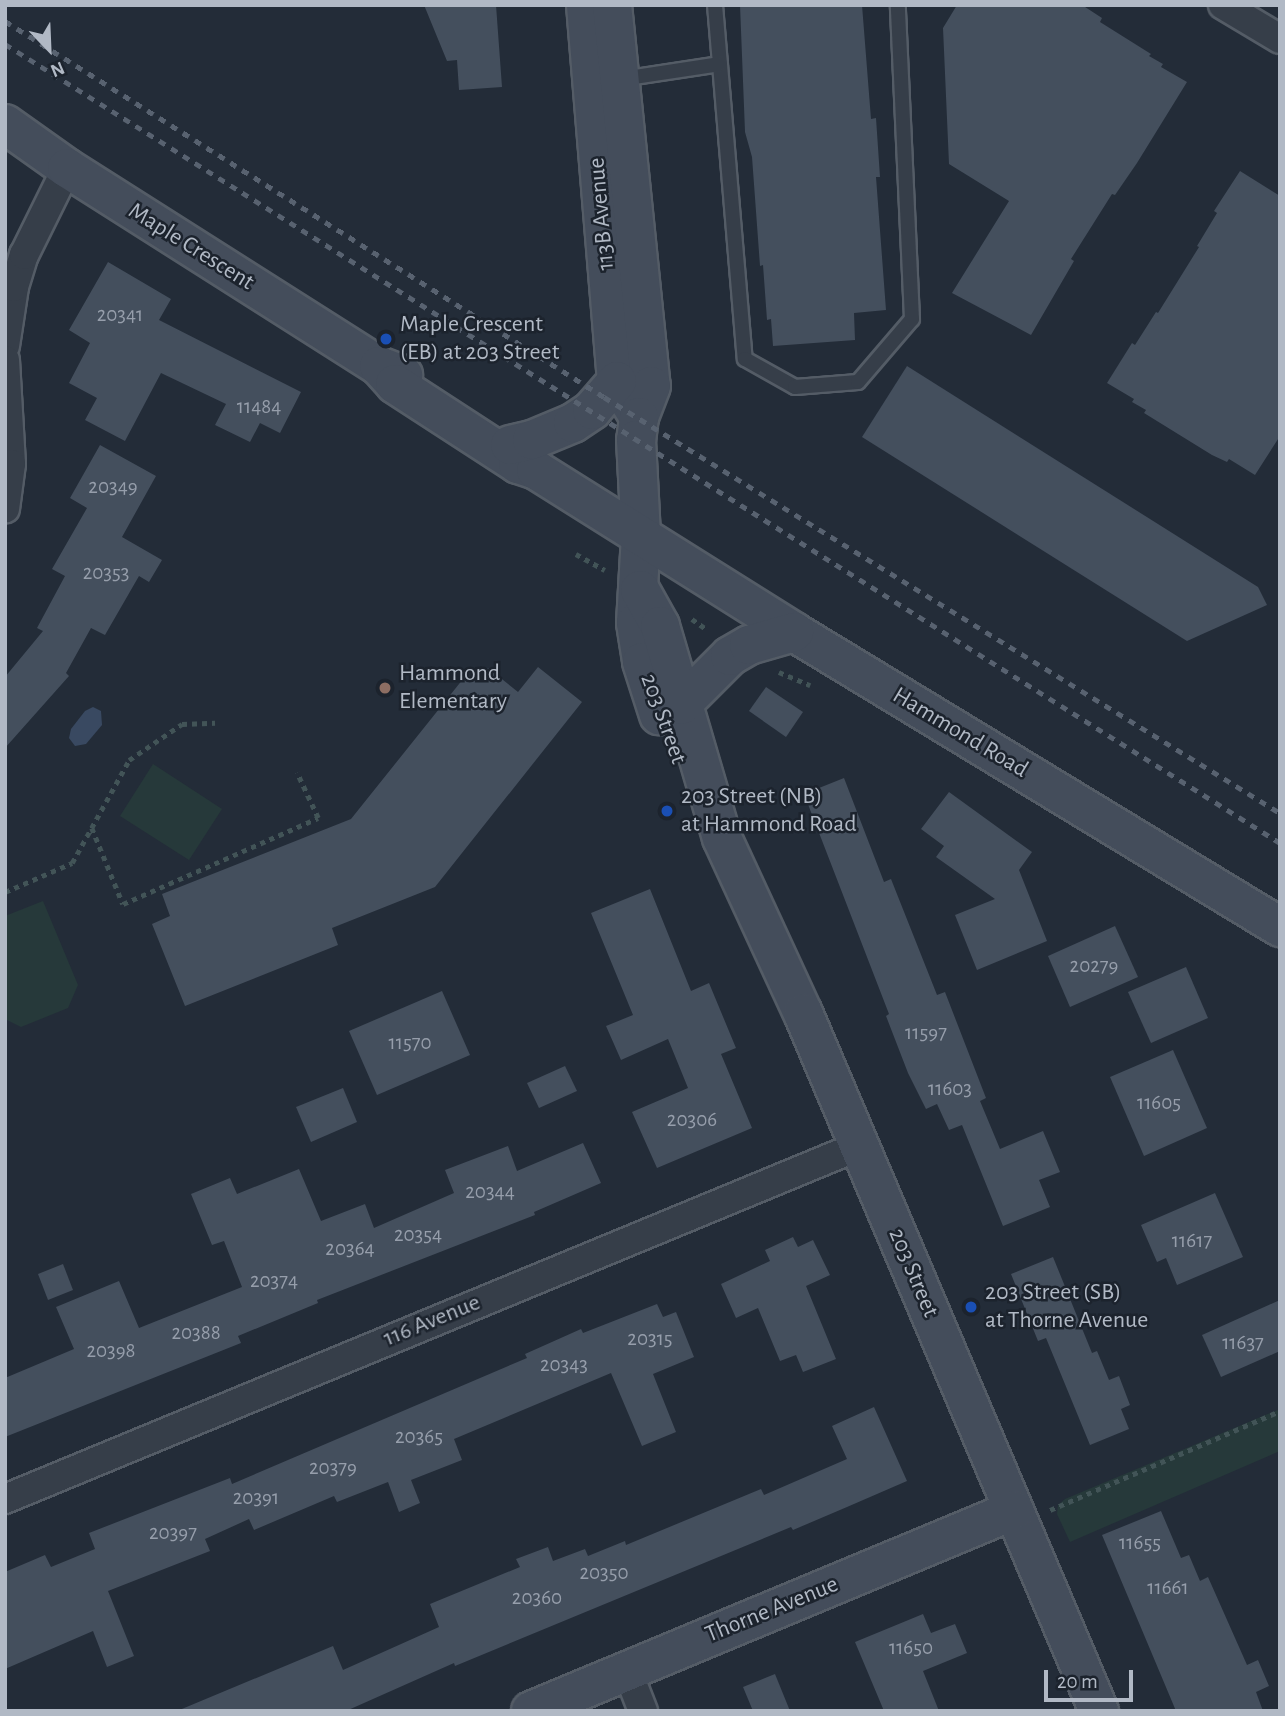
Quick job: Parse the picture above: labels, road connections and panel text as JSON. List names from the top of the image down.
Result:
{
  "streets": {
    "main road": [
      "113B Avenue",
      "Maple Crescent",
      "203 Street",
      "Hammond Road",
      "Thorne Avenue"
    ],
    "street": ["116 Avenue"]
  },
  "crossings": [
    ["113B Avenue", "Maple Crescent"],
    ["113B Avenue", "203 Street"],
    ["113B Avenue", "Hammond Road"],
    ["Maple Crescent", "203 Street"],
    ["Maple Crescent", "Hammond Road"],
    ["203 Street", "Hammond Road"],
    ["203 Street", "116 Avenue"],
    ["203 Street", "Thorne Avenue"]
  ],
  "places": [
    "Maple Crescent (EB) at 203 Street",
    "Hammond Elementary",
    "203 Street (NB) at Hammond Road",
    "203 Street (SB) at Thorne Avenue"
  ],
  "house_numbers": [
    "20341",
    "11484",
    "20349",
    "20353",
    "20279",
    "11597",
    "11570",
    "11603",
    "11605",
    "20306",
    "20344",
    "20354",
    "11617",
    "20364",
    "20374",
    "20388",
    "20315",
    "11637",
    "20398",
    "20343",
    "20365",
    "20379",
    "20391",
    "20397",
    "11655",
    "20350",
    "11661",
    "20360",
    "11650"
  ],
  "scale_bar": "20 m",
  "north": "bottom right"
}
